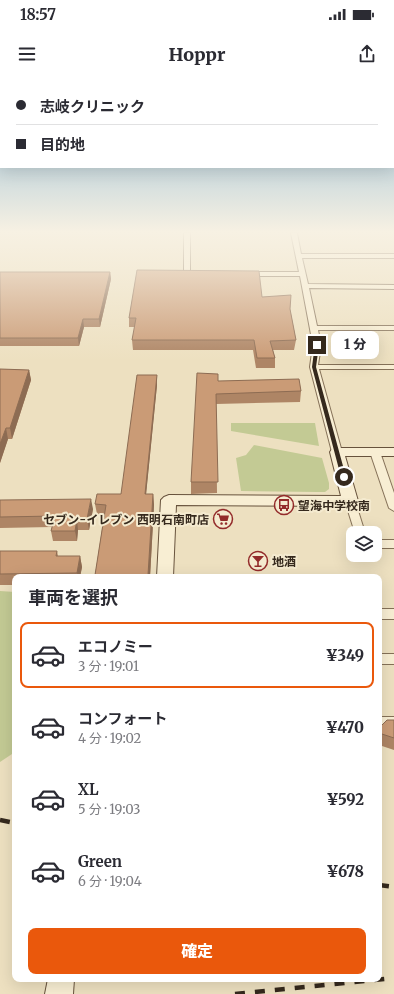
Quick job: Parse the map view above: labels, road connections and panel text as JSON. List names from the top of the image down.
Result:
{
  "places": {
    "bus stop": ["望海中学校南"],
    "supermarket": ["セブン-イレブン 西明石南町店"],
    "bar": ["地酒"]
  },
  "page": {
    "status": "18:57",
    "header": "Hoppr",
    "banner": ["志岐クリニック", "目的地"],
    "bubble": "1 分",
    "heading": "車両を選択",
    "list": [
      {
        "name": "エコノミー",
        "note": "3 分 · 19:01",
        "value": "¥349"
      },
      {
        "name": "コンフォート",
        "note": "4 分 · 19:02",
        "value": "¥470"
      },
      {
        "name": "XL",
        "note": "5 分 · 19:03",
        "value": "¥592"
      },
      {
        "name": "Green",
        "note": "6 分 · 19:04",
        "value": "¥678"
      }
    ],
    "buttons": "確定"
  }
}
